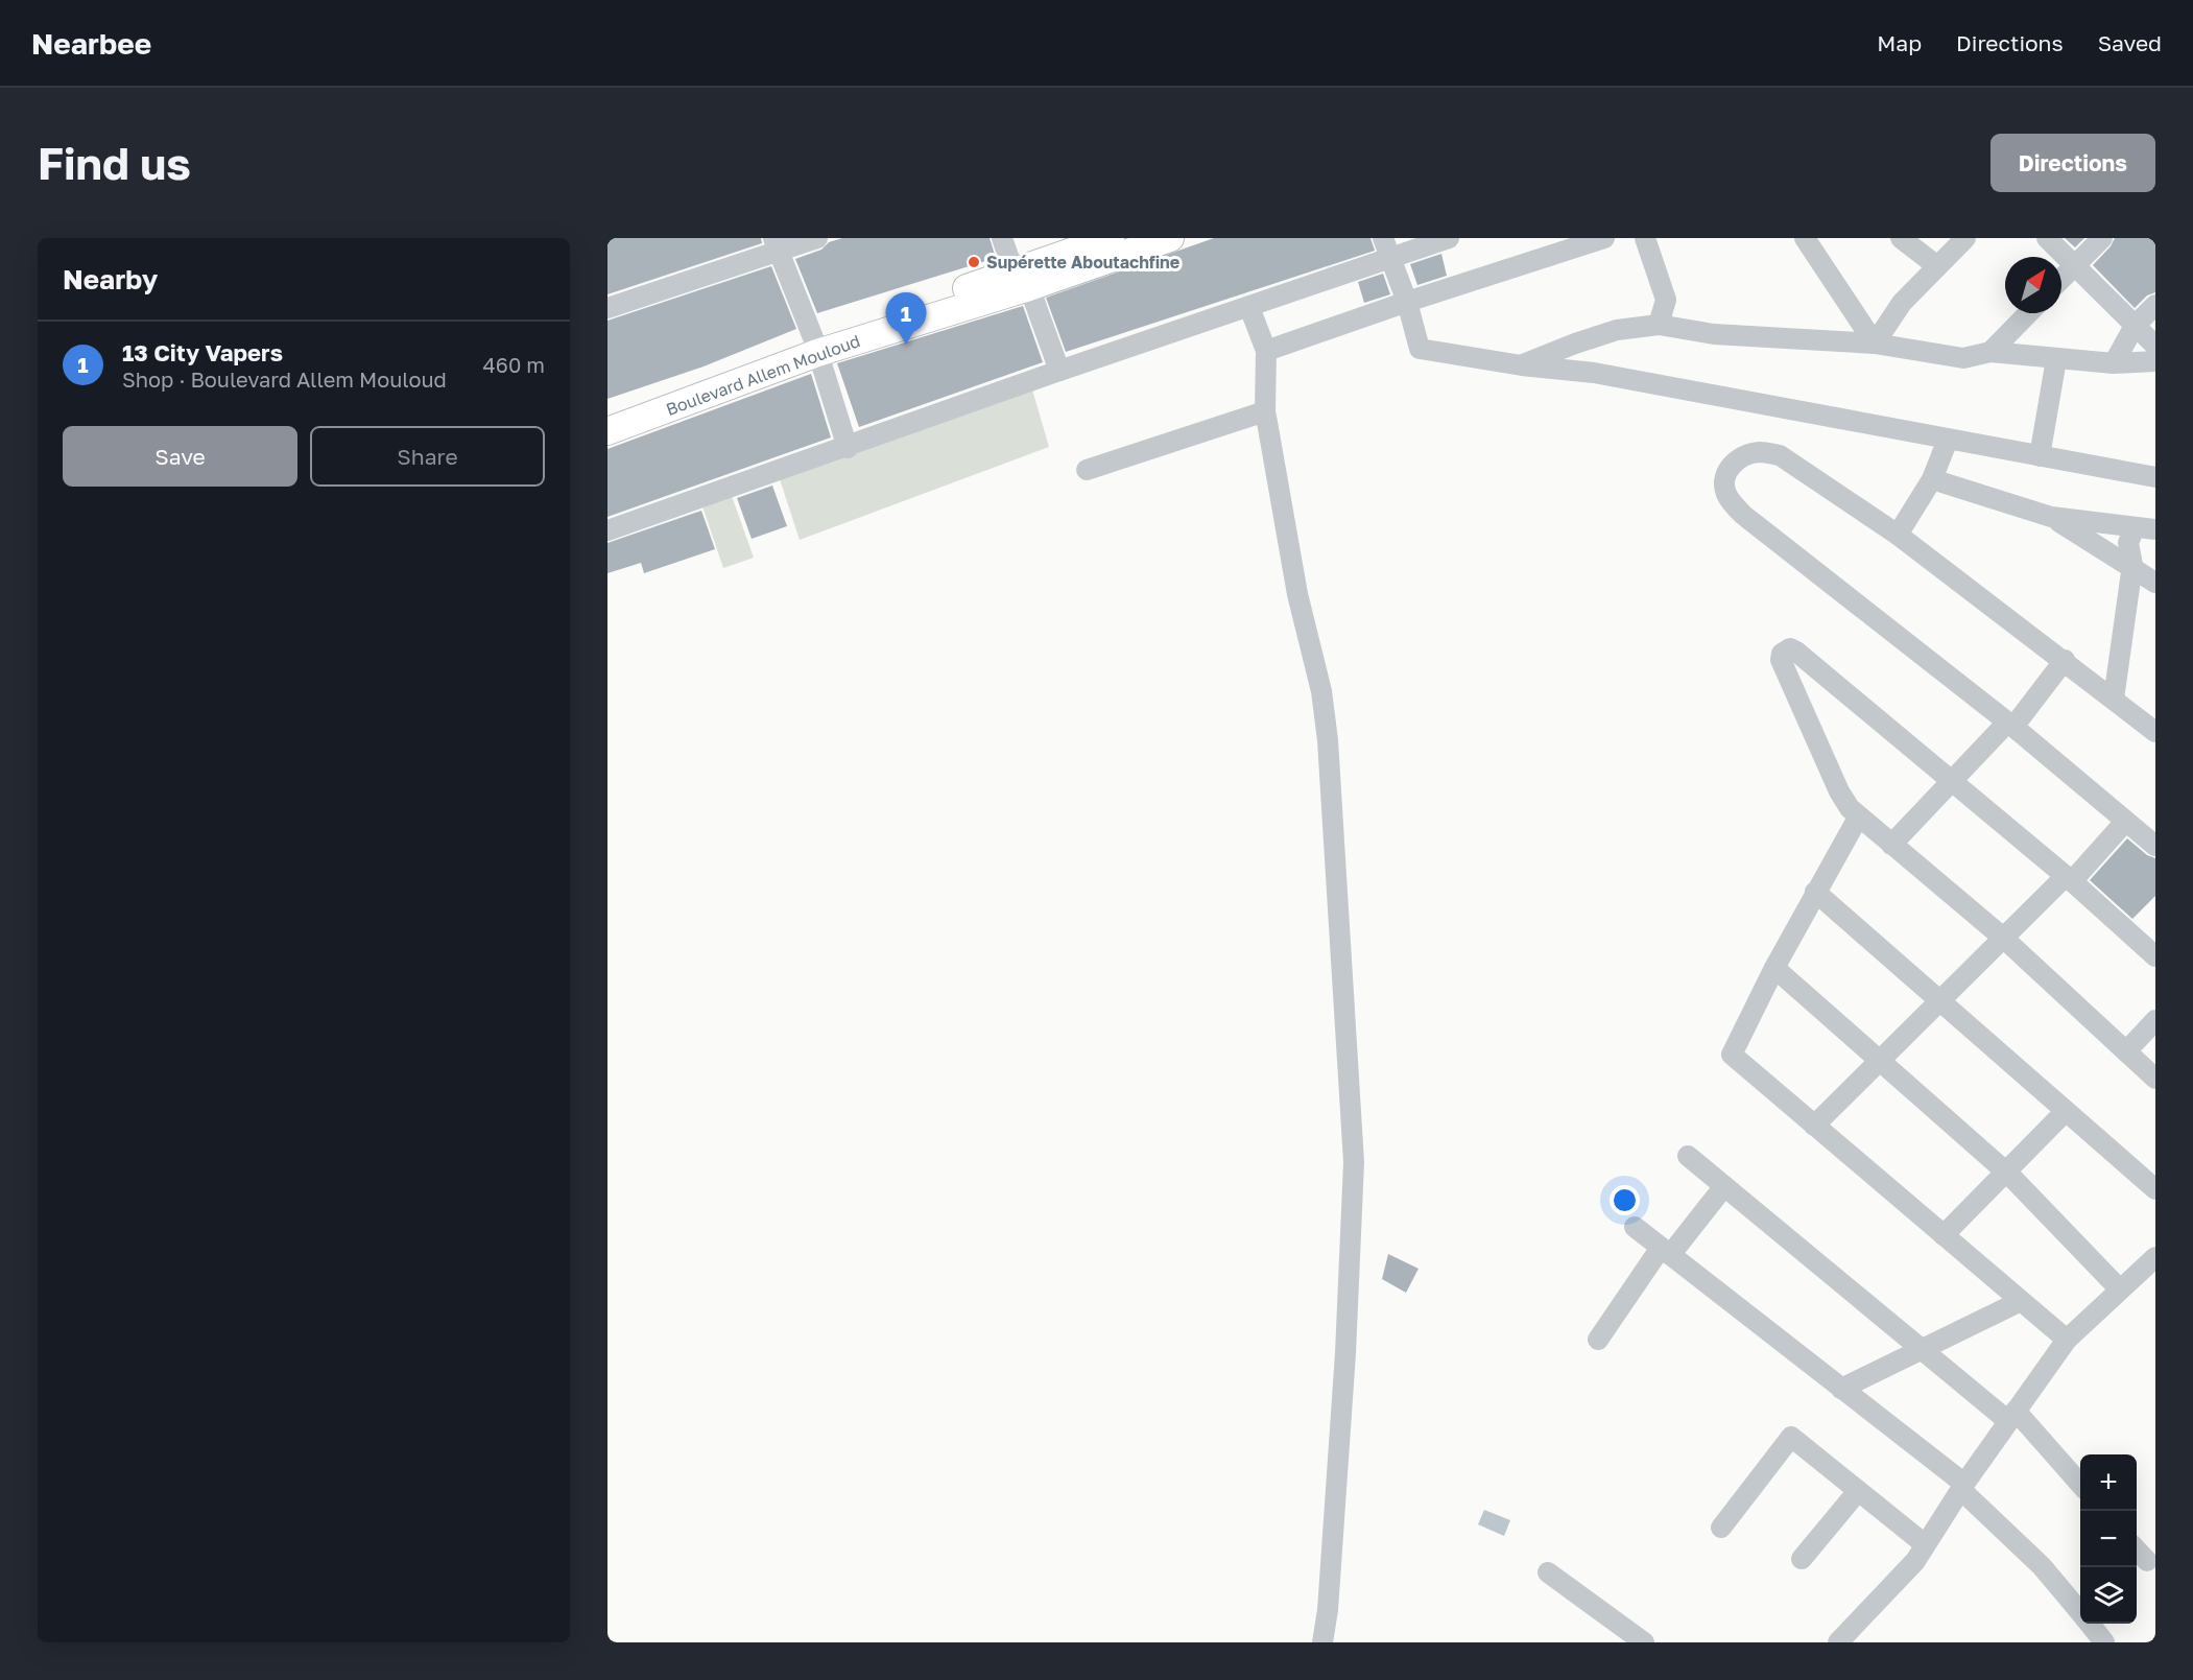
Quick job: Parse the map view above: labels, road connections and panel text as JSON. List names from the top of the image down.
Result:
{
  "streets": {
    "main road": ["Boulevard Allem Mouloud"]
  },
  "places": ["Supérette Aboutachfine"],
  "north": "top right",
  "page": {
    "header": "Nearbee",
    "nav": ["Map", "Directions", "Saved"],
    "buttons": [
      "Directions",
      ["Save", "Share"]
    ],
    "title": "Find us",
    "heading": "Nearby",
    "pins": "1",
    "list": [
      {
        "mark": "1",
        "name": "13 City Vapers",
        "note": "Shop · Boulevard Allem Mouloud",
        "value": "460 m"
      }
    ],
    "map_buttons": ["+", "−"]
  }
}
